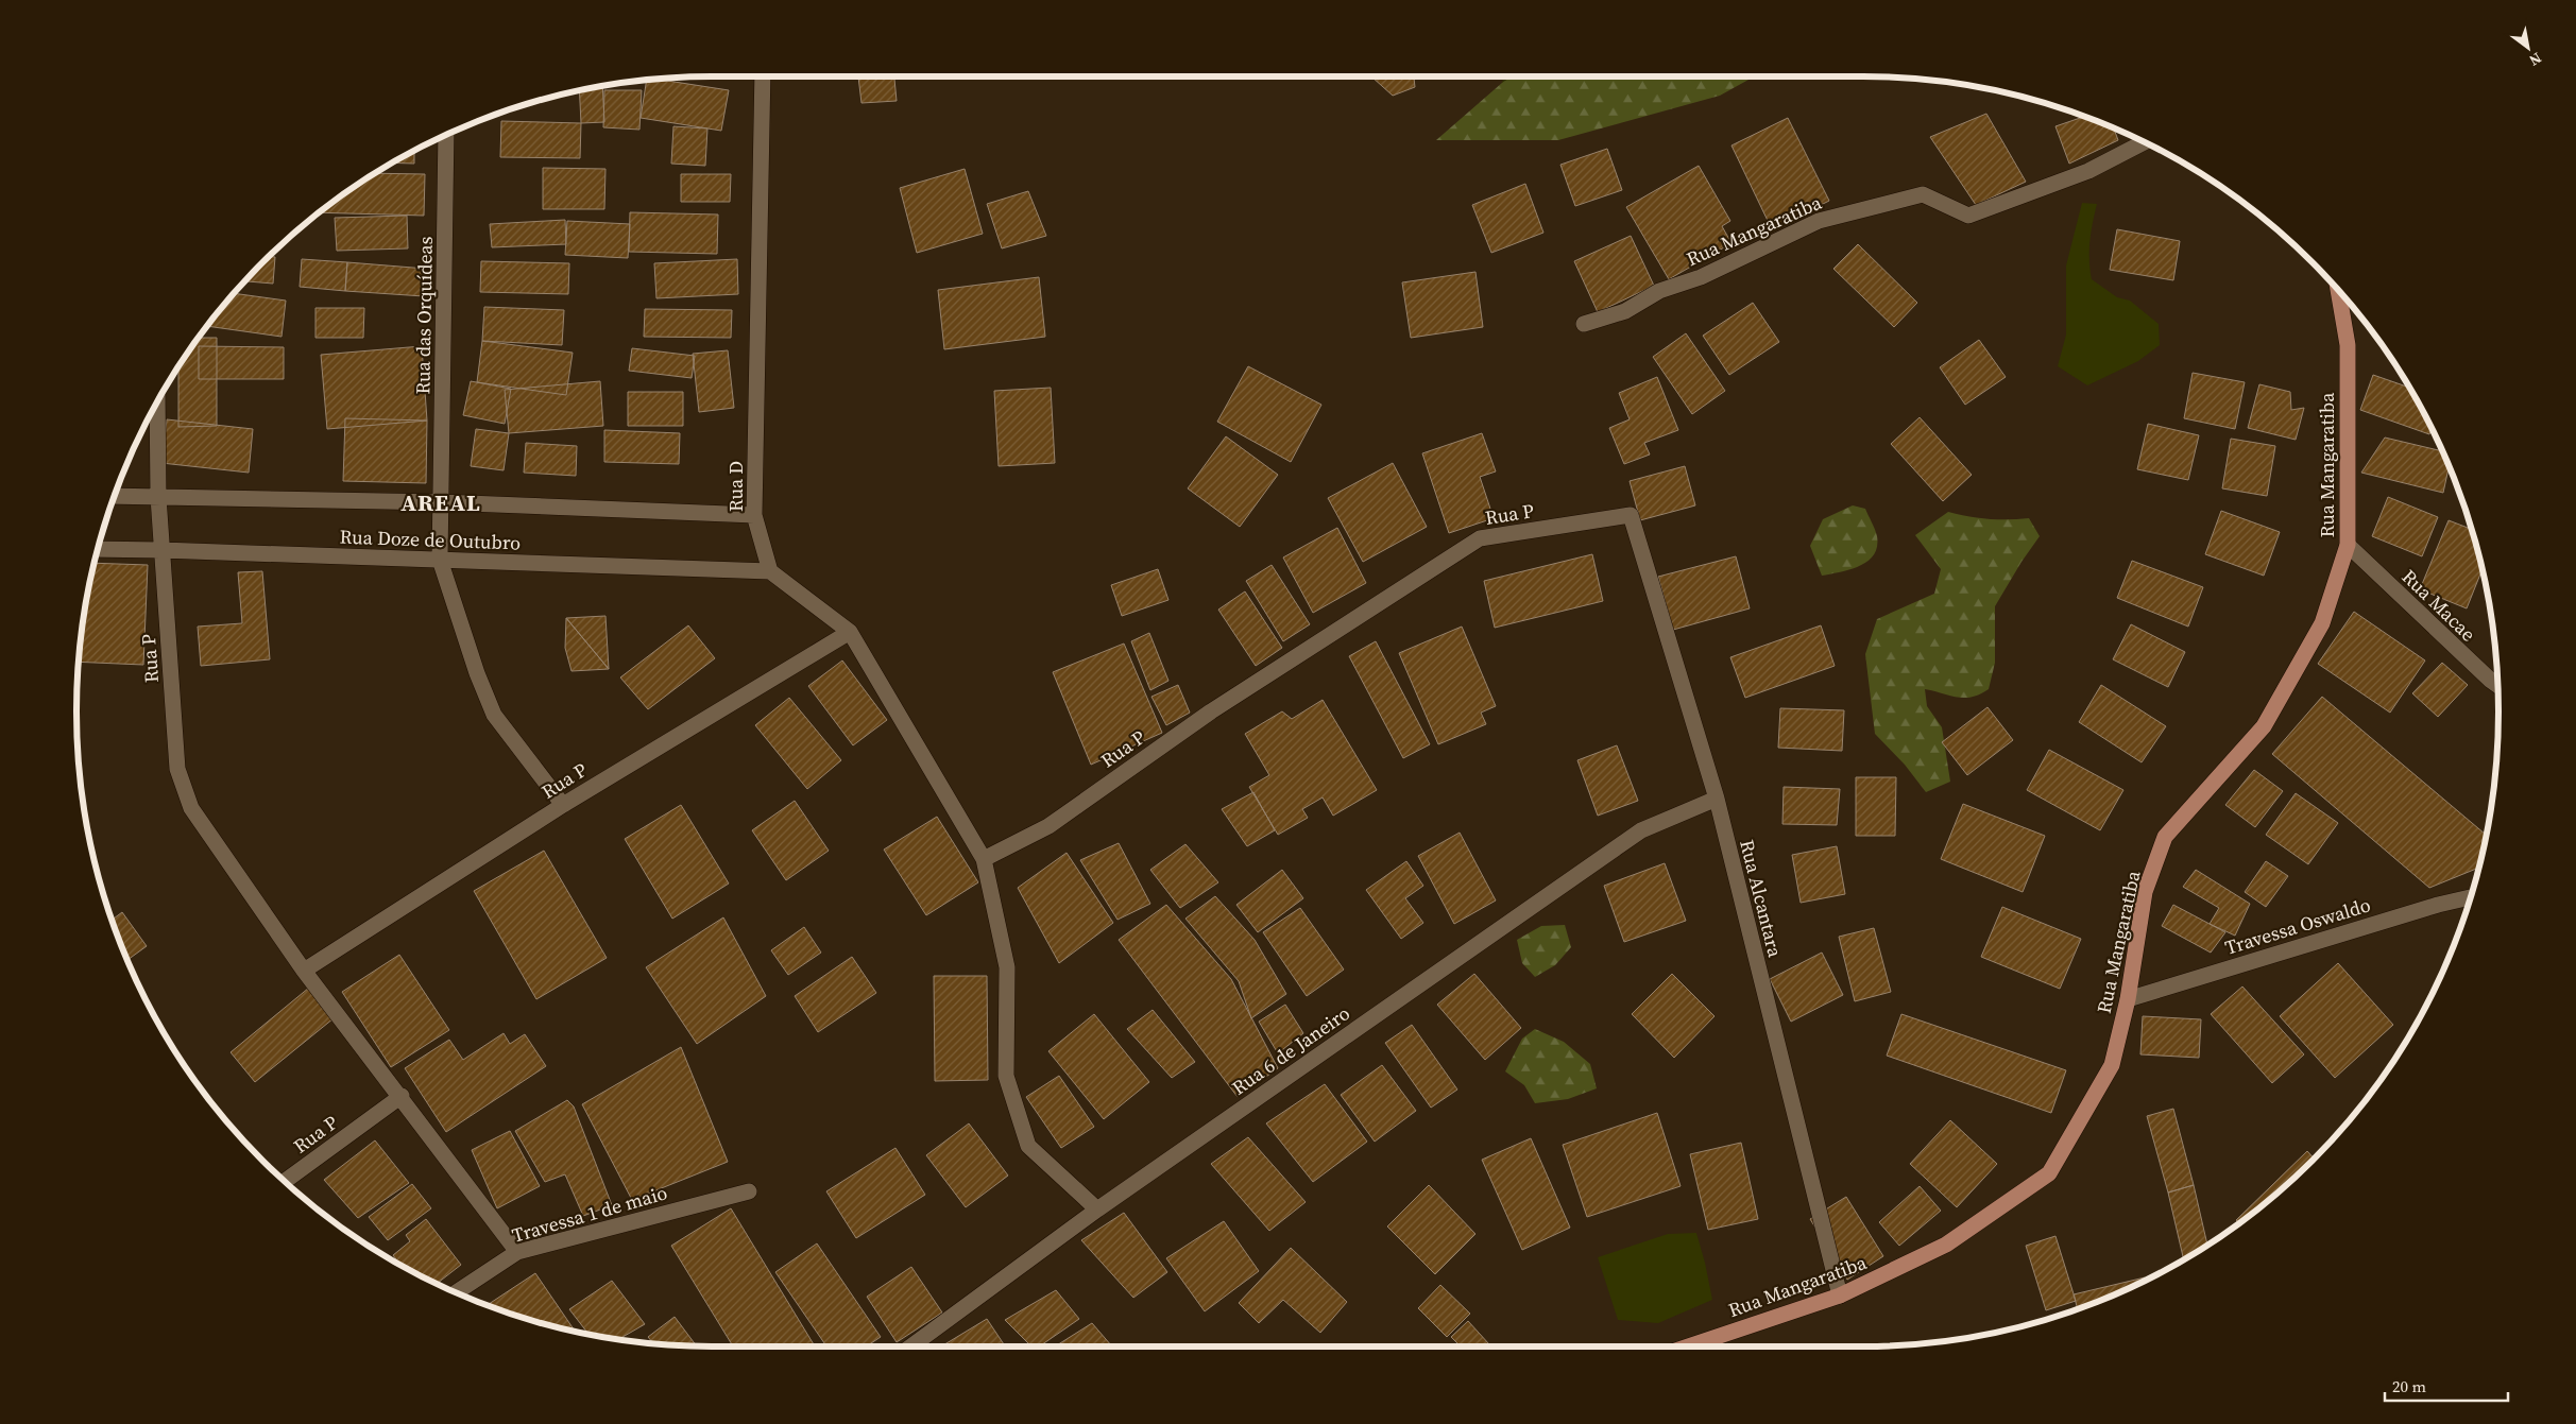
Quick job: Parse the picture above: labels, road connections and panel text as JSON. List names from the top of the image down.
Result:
{
  "streets": {
    "main road": ["Rua Mangaratiba"],
    "street": [
      "Rua das Orquídeas",
      "Rua D",
      "Rua P",
      "Rua Doze de Outubro",
      "Rua Macae",
      "Rua Alcantara",
      "Travessa Oswaldo",
      "Rua 6 de Janeiro",
      "Travessa 1 de maio"
    ]
  },
  "crossings": [
    ["Rua Mangaratiba", "Rua Macae"],
    ["Rua Mangaratiba", "Rua Alcantara"],
    ["Rua Mangaratiba", "Travessa Oswaldo"],
    ["Rua das Orquídeas", "Rua P"],
    ["Rua das Orquídeas", "Rua Doze de Outubro"],
    ["Rua D", "Rua Doze de Outubro"],
    ["Rua P", "Rua Doze de Outubro"],
    ["Rua P", "Rua Alcantara"],
    ["Rua P", "Travessa 1 de maio"],
    ["Rua Alcantara", "Rua 6 de Janeiro"]
  ],
  "districts": ["AREAL"],
  "scale_bar": "20 m",
  "north": "bottom right"
}
